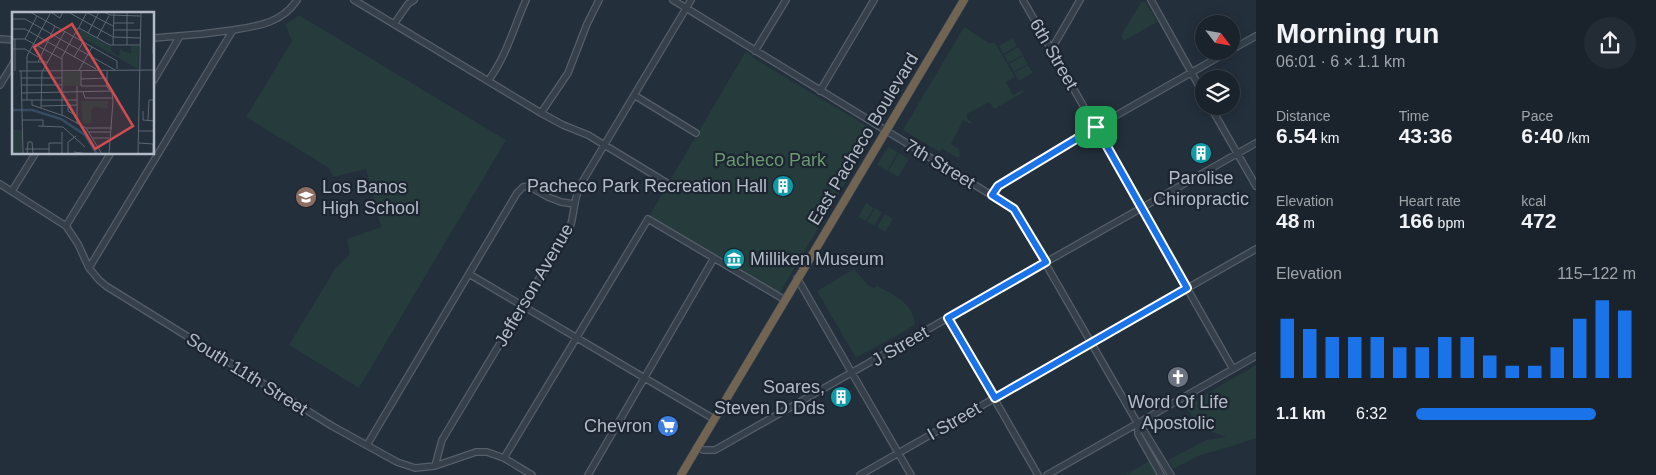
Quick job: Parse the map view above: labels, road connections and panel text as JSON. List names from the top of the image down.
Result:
{
  "streets": {
    "highway": ["East Pacheco Boulevard"],
    "street": [
      "6th Street",
      "7th Street",
      "Jefferson Avenue",
      "J Street",
      "South 11th Street",
      "I Street"
    ]
  },
  "crossings": [
    ["6th Street", "J Street"],
    ["6th Street", "I Street"],
    ["East Pacheco Boulevard", "7th Street"],
    ["East Pacheco Boulevard", "J Street"],
    ["7th Street", "Jefferson Avenue"],
    ["7th Street", "J Street"],
    ["7th Street", "I Street"],
    ["Jefferson Avenue", "South 11th Street"]
  ],
  "parks": ["Pacheco Park"],
  "places": {
    "building": ["Parolise Chiropractic", "Pacheco Park Recreation Hall", "Soares, Steven D Dds"],
    "school or university": ["Los Banos High School"],
    "museum": ["Milliken Museum"],
    "church": ["Word Of Life Apostolic"],
    "supermarket": ["Chevron"]
  },
  "north": "bottom right",
  "page": {
    "heading": ["Morning run", "06:01 · 6 × 1.1 km"],
    "stats": [
      ["Distance", "6.54 km"],
      ["Time", "43:36"],
      ["Pace", "6:40 /km"],
      ["Elevation", "48 m"],
      ["Heart rate", "166 bpm"],
      ["kcal", "472"]
    ],
    "chart": ["Elevation", "115–122 m"],
    "list": [
      {
        "name": "1.1 km",
        "note": "6:32"
      }
    ]
  }
}
